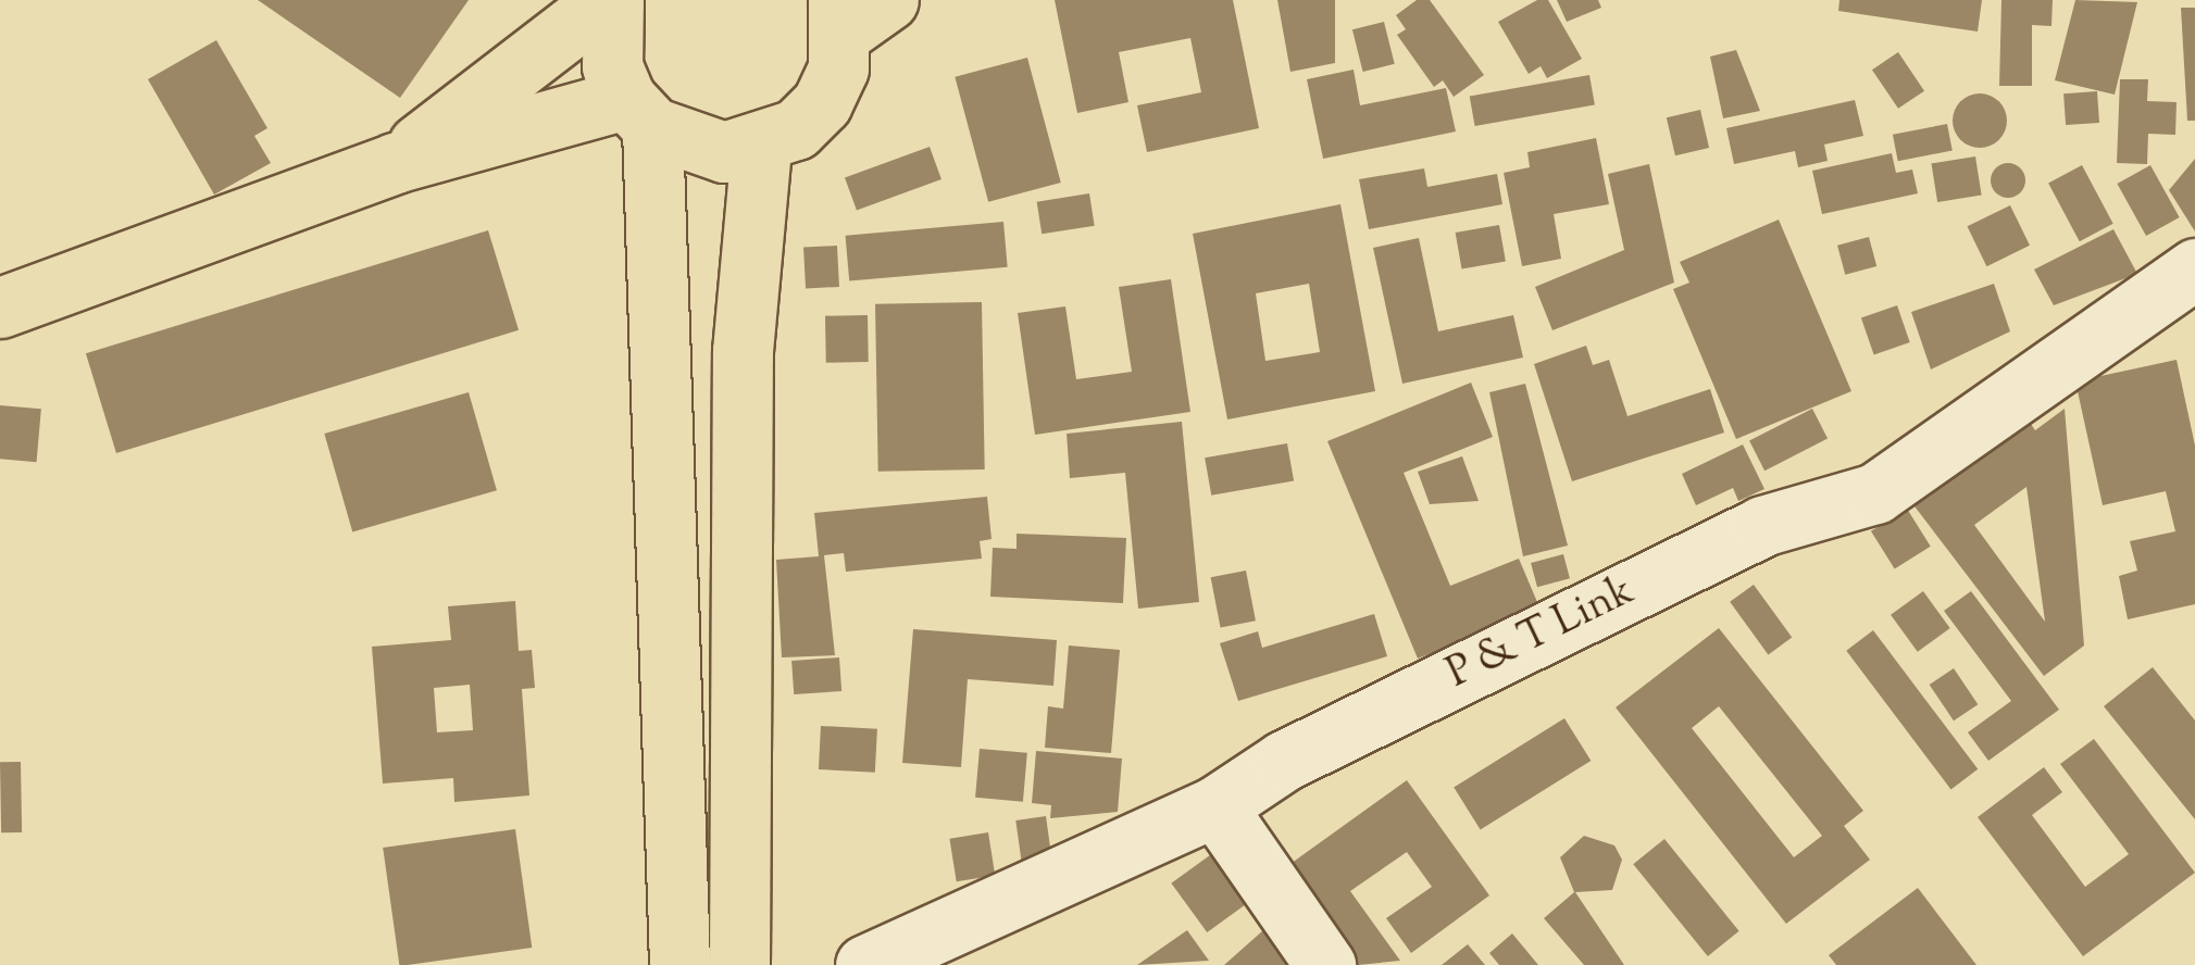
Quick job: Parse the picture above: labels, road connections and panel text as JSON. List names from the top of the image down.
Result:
{
  "streets": {
    "street": ["P & T Link"]
  }
}
